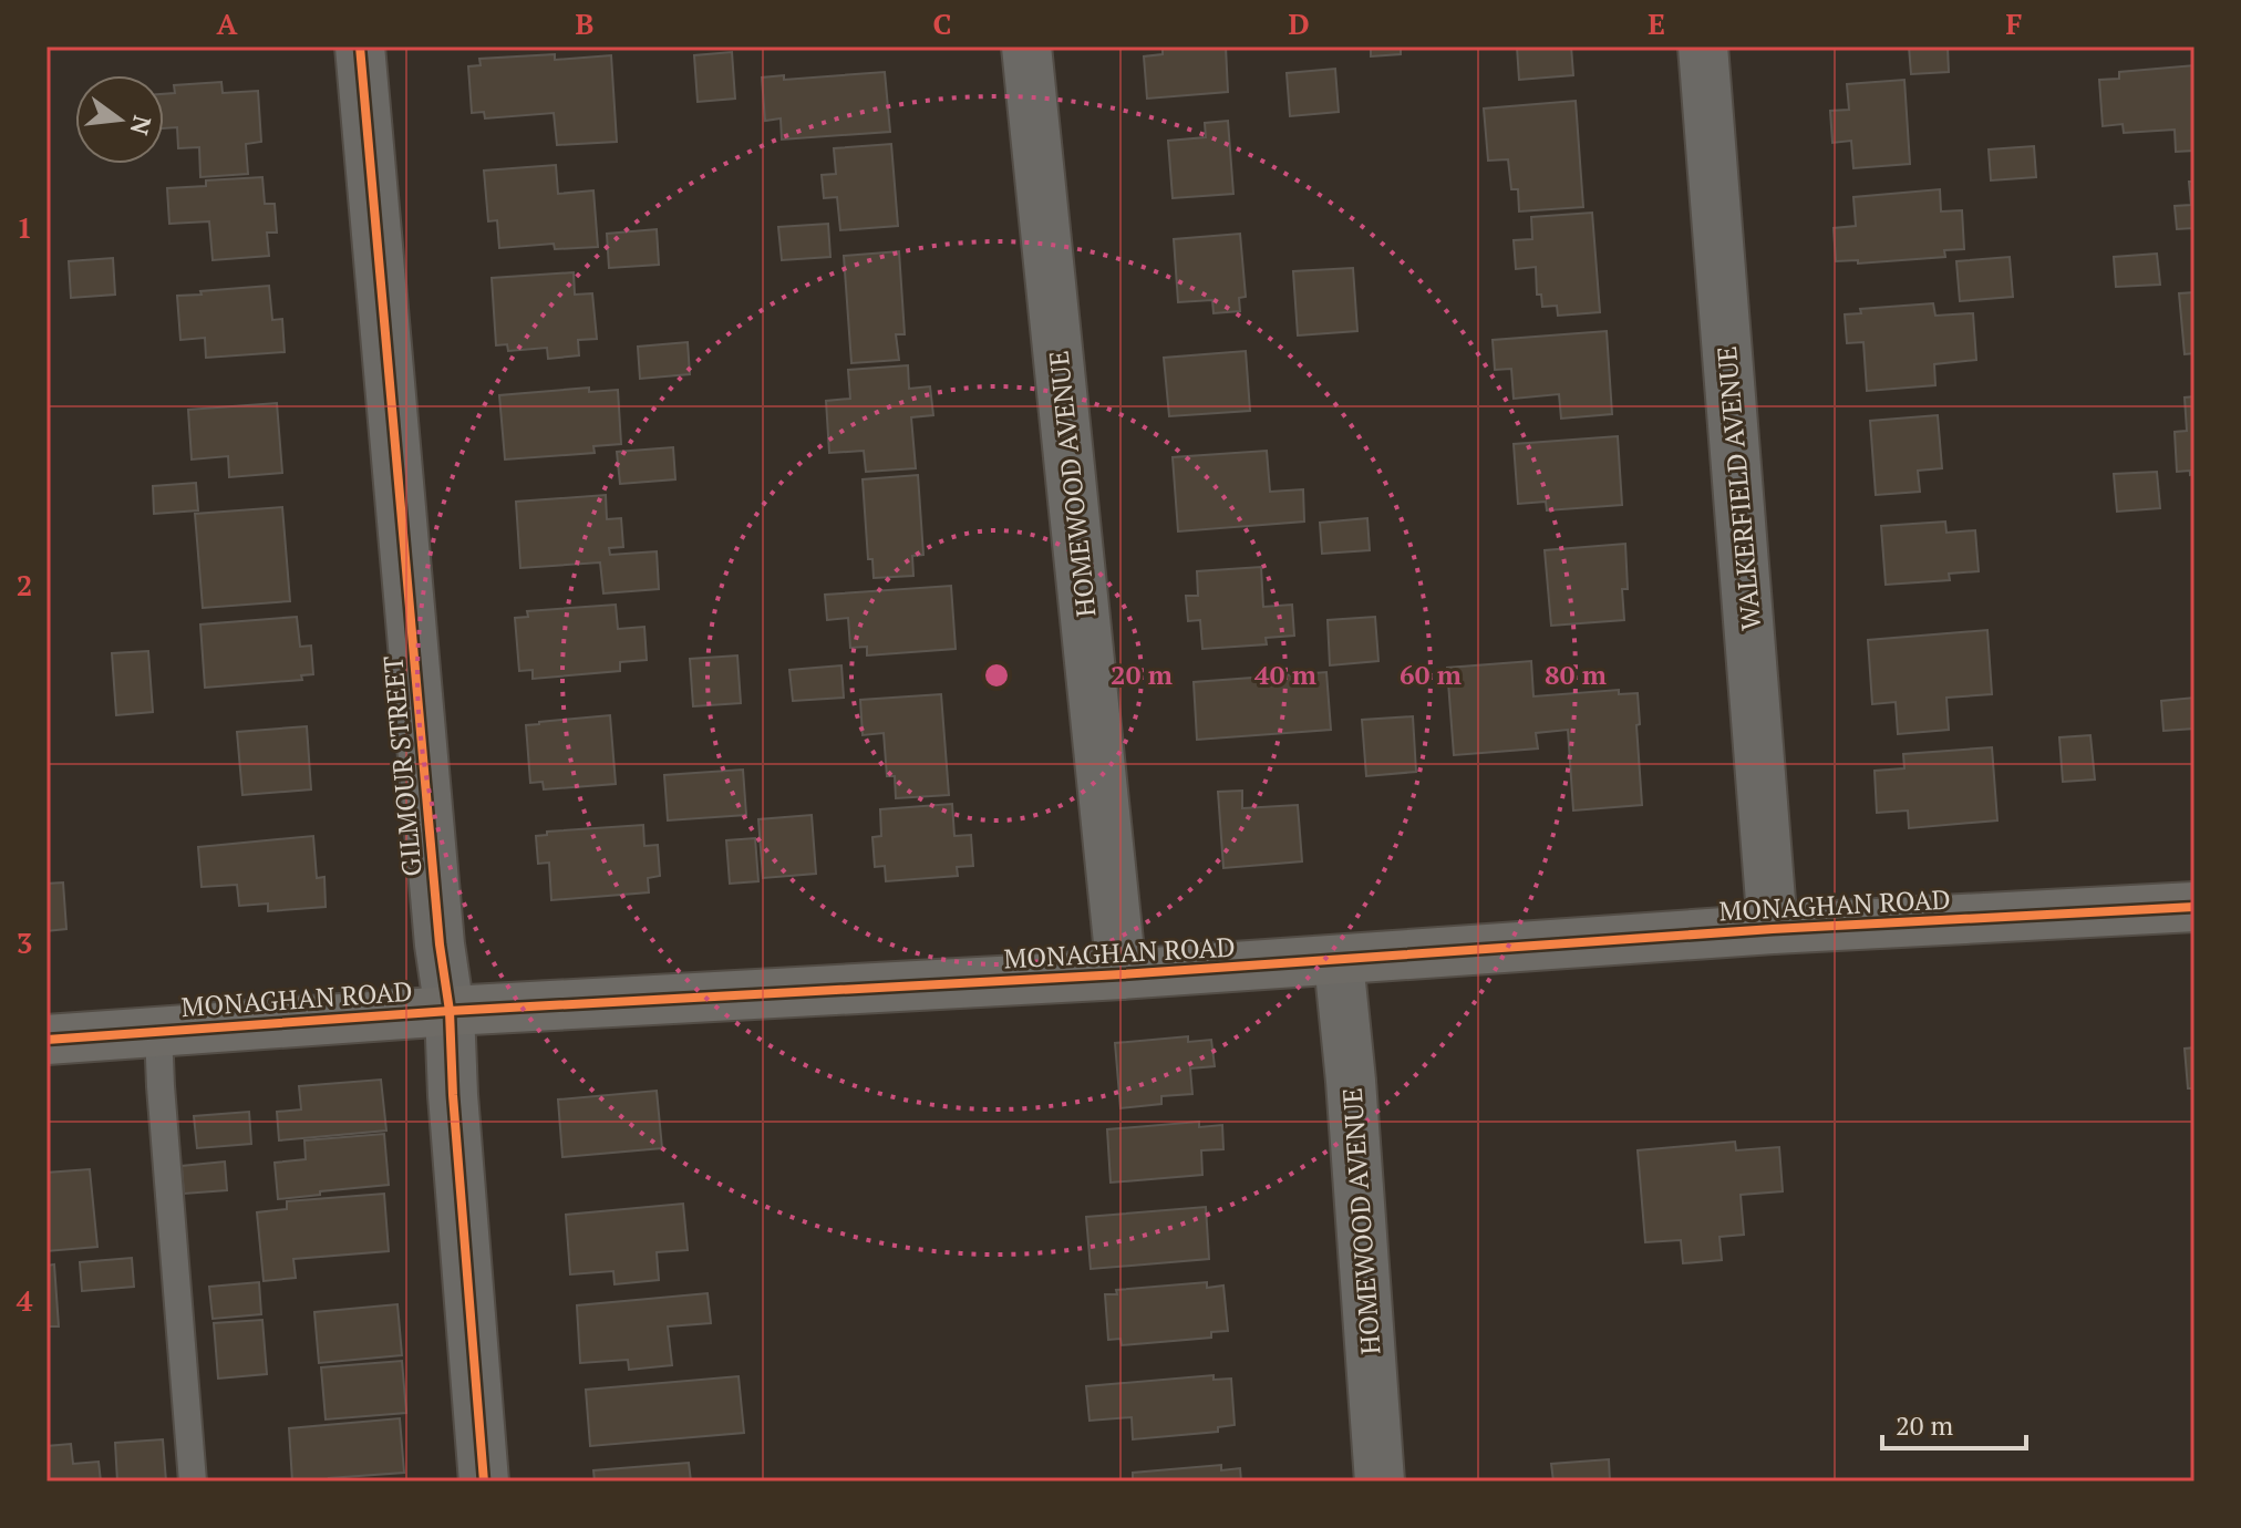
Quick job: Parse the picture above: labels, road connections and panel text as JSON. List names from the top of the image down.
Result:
{
  "streets": {
    "main road": ["MONAGHAN ROAD"],
    "street": ["HOMEWOOD AVENUE", "WALKERFIELD AVENUE", "GILMOUR STREET"]
  },
  "crossings": [
    ["HOMEWOOD AVENUE", "MONAGHAN ROAD"],
    ["WALKERFIELD AVENUE", "MONAGHAN ROAD"],
    ["GILMOUR STREET", "MONAGHAN ROAD"]
  ],
  "scale_bar": "20 m",
  "north": "right",
  "grid": {
    "columns": [
      "A",
      "B",
      "C",
      "D",
      "E",
      "F"
    ],
    "rows": [
      "1",
      "2",
      "3",
      "4"
    ]
  },
  "rings": [
    "20 m",
    "40 m",
    "60 m",
    "80 m"
  ]
}
